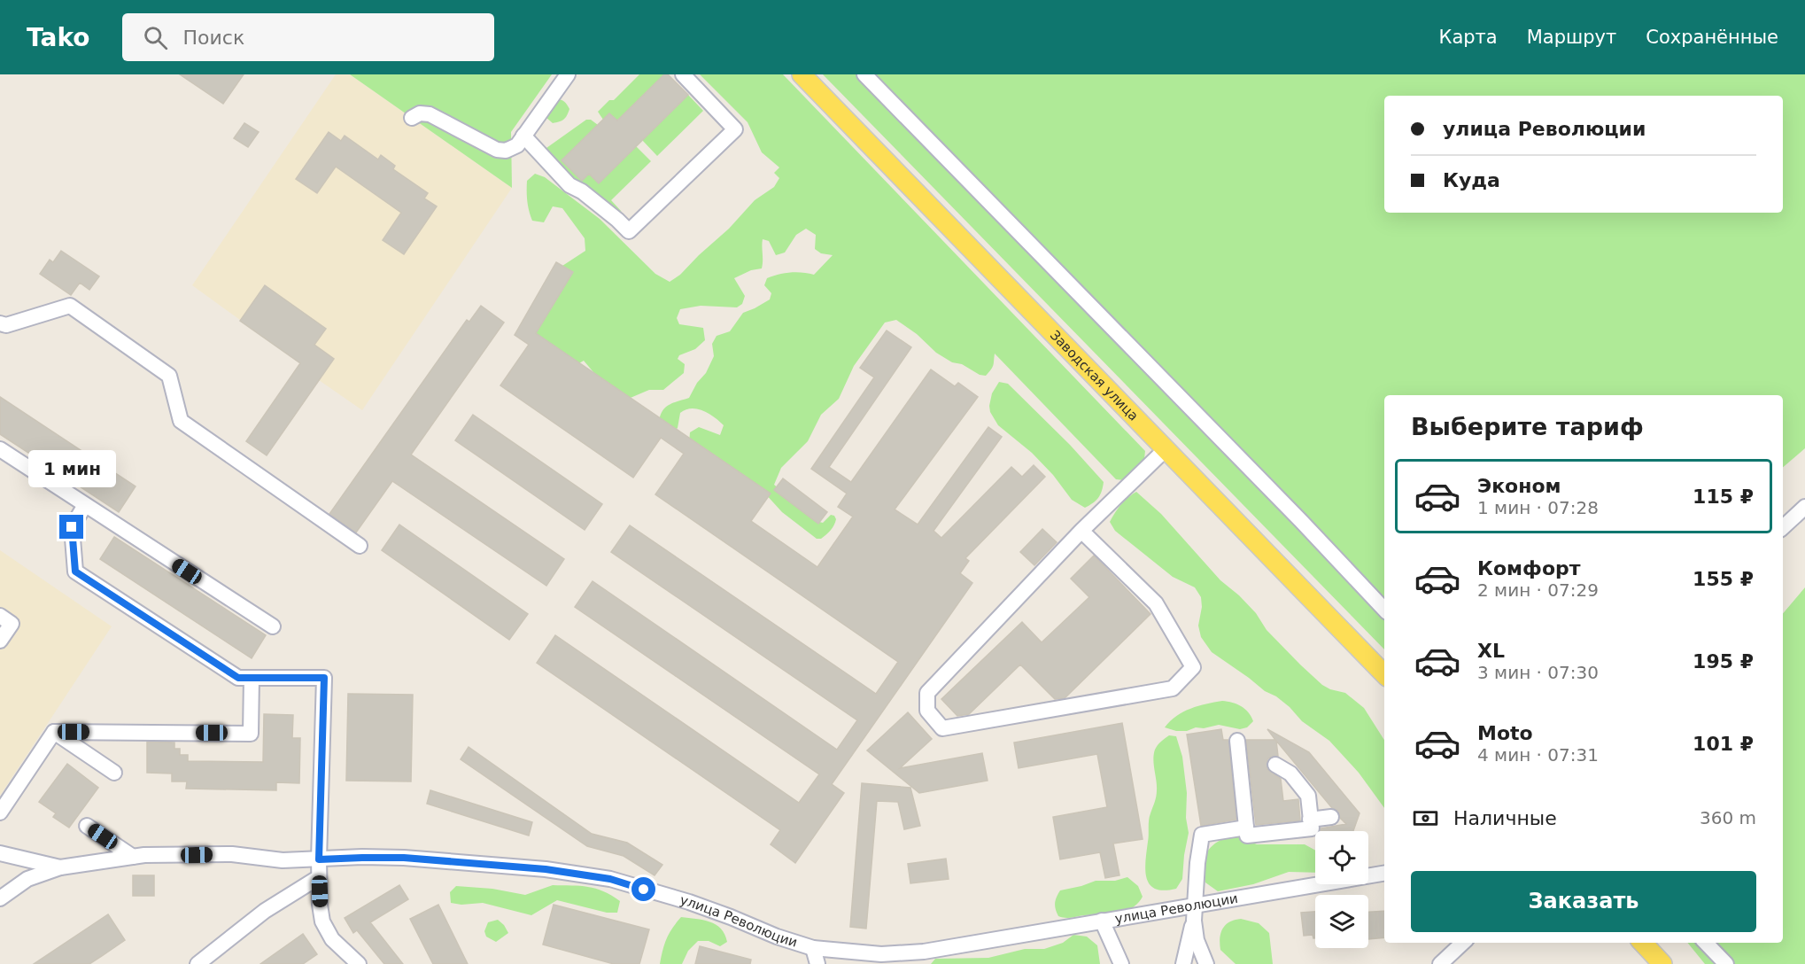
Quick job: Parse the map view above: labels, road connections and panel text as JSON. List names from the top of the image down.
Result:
{
  "streets": {
    "main road": ["Заводская улица"],
    "street": ["улица Революции"]
  },
  "page": {
    "header": "Tako",
    "search": "Поиск",
    "nav": ["Карта", "Маршрут", "Сохранённые"],
    "banner": ["улица Революции", "Куда"],
    "heading": "Выберите тариф",
    "bubble": "1 мин",
    "list": [
      {
        "name": "Эконом",
        "note": "1 мин · 07:28",
        "value": "115 ₽"
      },
      {
        "name": "Комфорт",
        "note": "2 мин · 07:29",
        "value": "155 ₽"
      },
      {
        "name": "XL",
        "note": "3 мин · 07:30",
        "value": "195 ₽"
      },
      {
        "name": "Moto",
        "note": "4 мин · 07:31",
        "value": "101 ₽"
      }
    ],
    "pay": ["Наличные", "360 m"],
    "buttons": "Заказать"
  }
}
